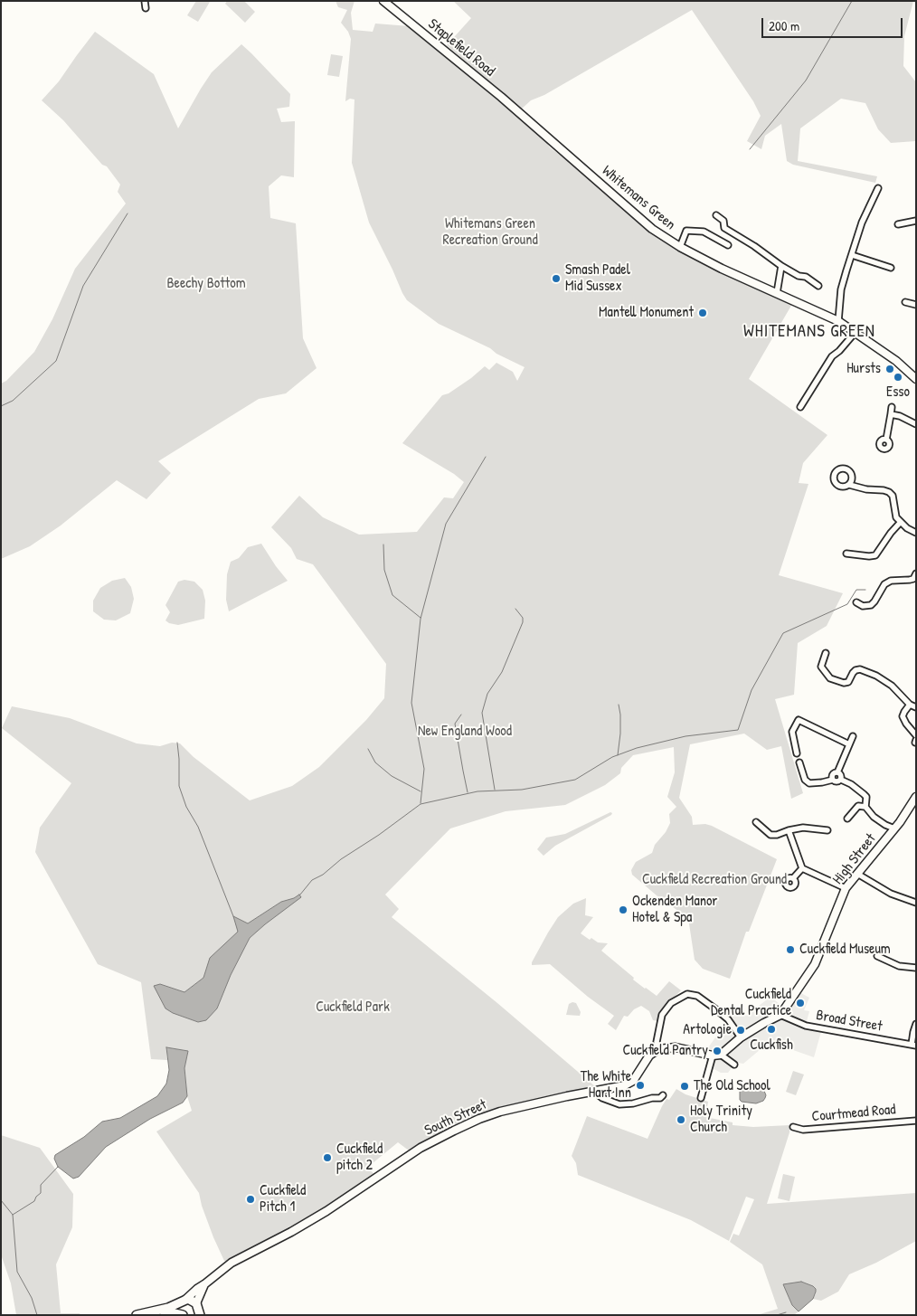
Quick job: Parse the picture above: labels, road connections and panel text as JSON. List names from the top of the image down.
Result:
{
  "streets": {
    "main road": [
      "Staplefield Road",
      "Whitemans Green",
      "High Street",
      "South Street"
    ],
    "street": ["Broad Street", "Courtmead Road"]
  },
  "crossings": [
    ["Staplefield Road", "Whitemans Green"],
    ["High Street", "Broad Street"]
  ],
  "districts": ["WHITEMANS GREEN"],
  "parks": [
    "Whitemans Green Recreation Ground",
    "Beechy Bottom",
    "New England Wood",
    "Cuckfield Recreation Ground",
    "Cuckfield Park"
  ],
  "places": [
    "Smash Padel Mid Sussex",
    "Mantell Monument",
    "Hursts",
    "Esso",
    "Ockenden Manor Hotel & Spa",
    "Cuckfield Museum",
    "Cuckfield Dental Practice",
    "Cuckfish",
    "Artologie",
    "Cuckfield Pantry",
    "The White Hart Inn",
    "The Old School",
    "Holy Trinity Church",
    "Cuckfield pitch 2",
    "Cuckfield Pitch 1"
  ],
  "scale_bar": "200 m"
}
